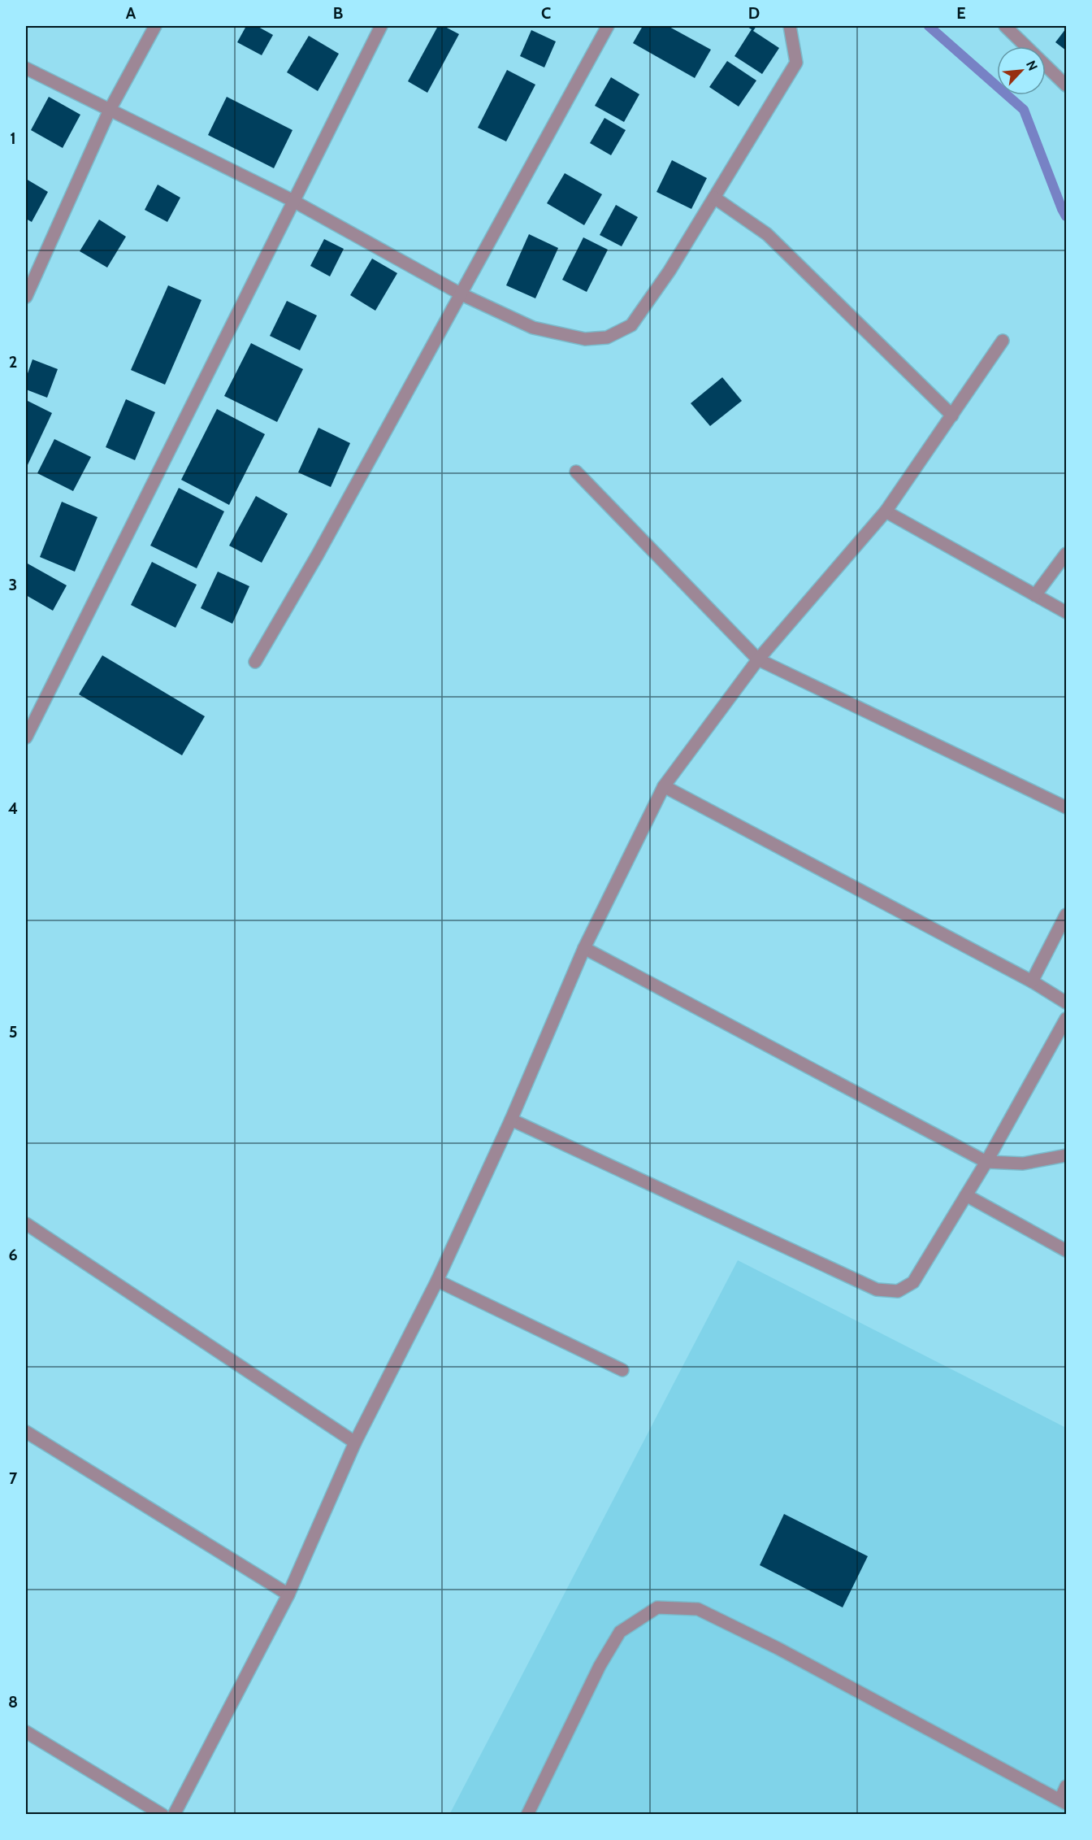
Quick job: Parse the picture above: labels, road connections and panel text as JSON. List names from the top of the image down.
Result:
{
  "north": "top right",
  "grid": {
    "columns": [
      "A",
      "B",
      "C",
      "D",
      "E"
    ],
    "rows": [
      "1",
      "2",
      "3",
      "4",
      "5",
      "6",
      "7",
      "8"
    ]
  }
}
